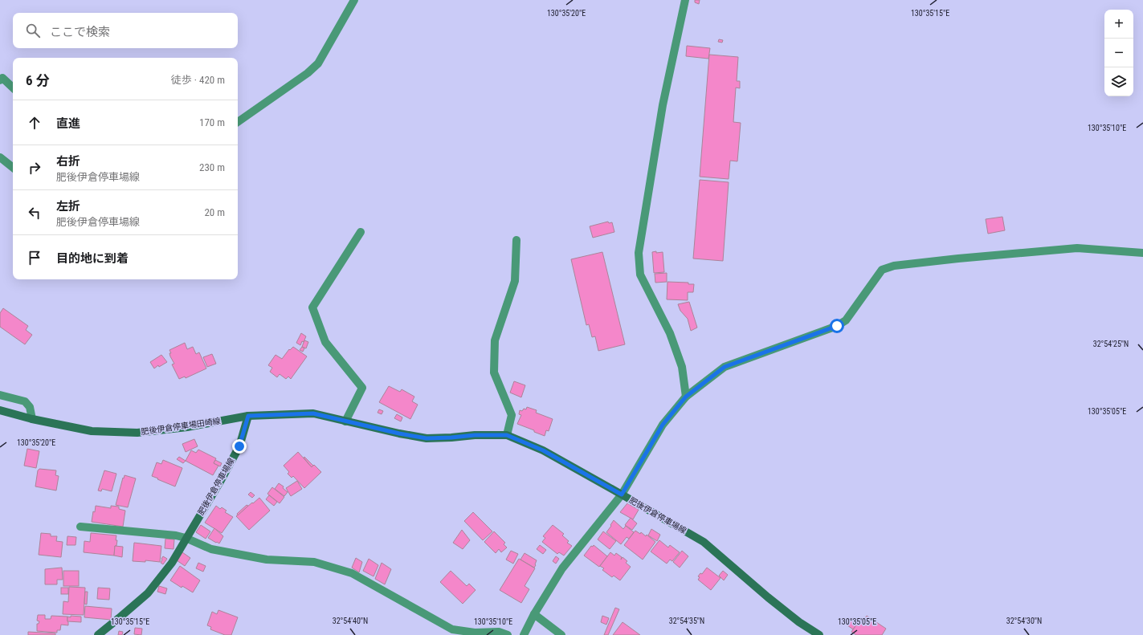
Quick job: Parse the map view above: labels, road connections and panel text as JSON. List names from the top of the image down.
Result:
{
  "streets": {
    "main road": ["肥後伊倉停車場田崎線", "肥後伊倉停車場線"]
  },
  "crossings": [
    ["肥後伊倉停車場田崎線", "肥後伊倉停車場線"]
  ],
  "page": {
    "map_buttons": ["+", "−"],
    "search": "ここで検索",
    "heading": ["6 分", "徒歩 · 420 m"],
    "list": [
      ["直進", "170 m"],
      ["右折", "肥後伊倉停車場線", "230 m"],
      ["左折", "肥後伊倉停車場線", "20 m"],
      "目的地に到着"
    ]
  },
  "coordinates": [
    "130°35'20\"E",
    "130°35'15\"E",
    "130°35'10\"E",
    "32°54'25\"N",
    "130°35'05\"E",
    "32°54'40\"N",
    "32°54'35\"N",
    "32°54'30\"N"
  ]
}
